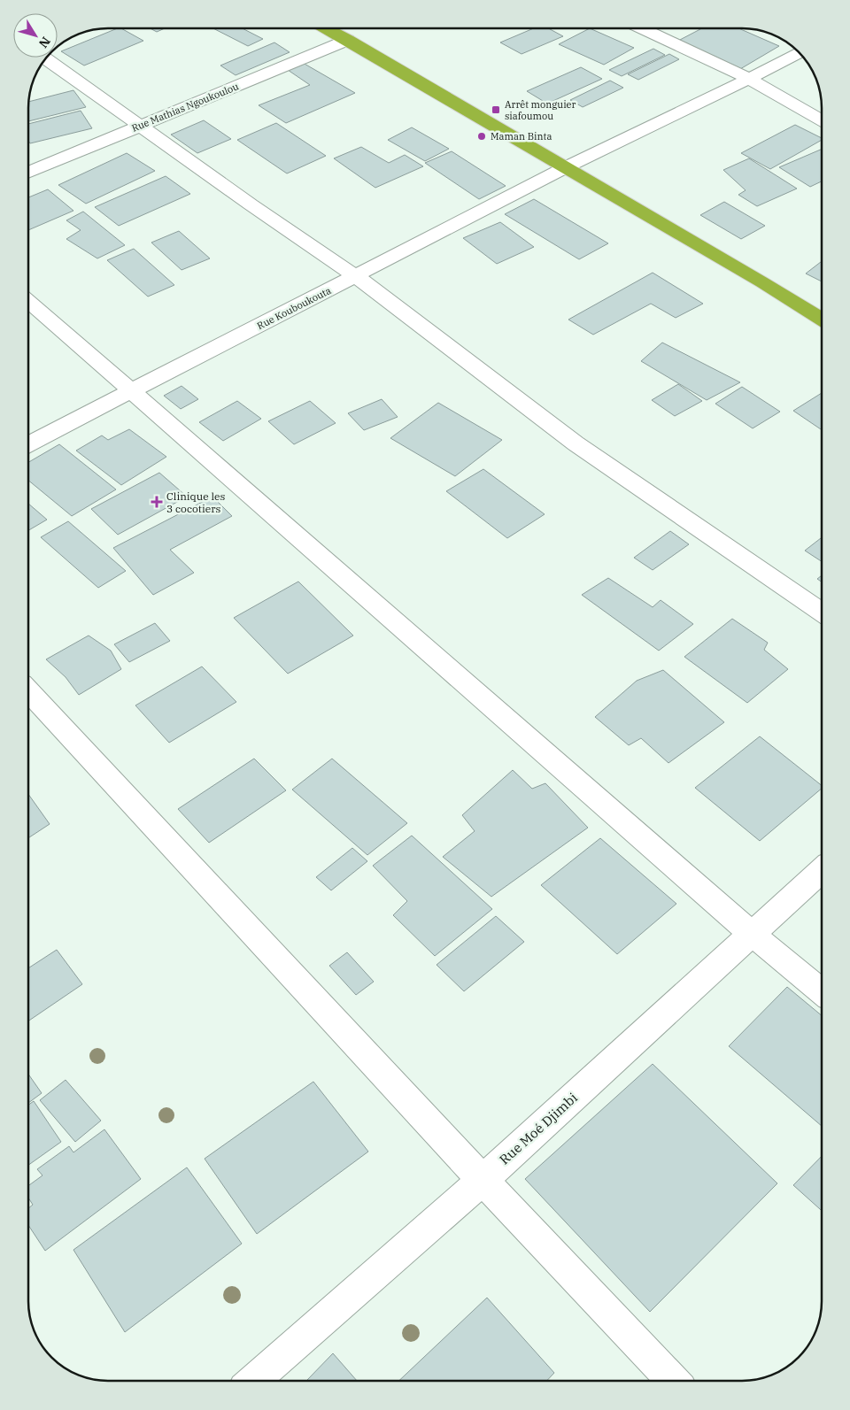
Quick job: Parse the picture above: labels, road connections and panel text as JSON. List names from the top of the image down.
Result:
{
  "streets": {
    "street": ["Rue Mathias Ngoukoulou", "Rue Kouboukouta", "Rue Moé Djimbi"]
  },
  "places": {
    "transit": ["Arrêt monguier siafoumou"],
    "other": ["Maman Binta"],
    "health": ["Clinique les 3 cocotiers"]
  },
  "north": "bottom right"
}
